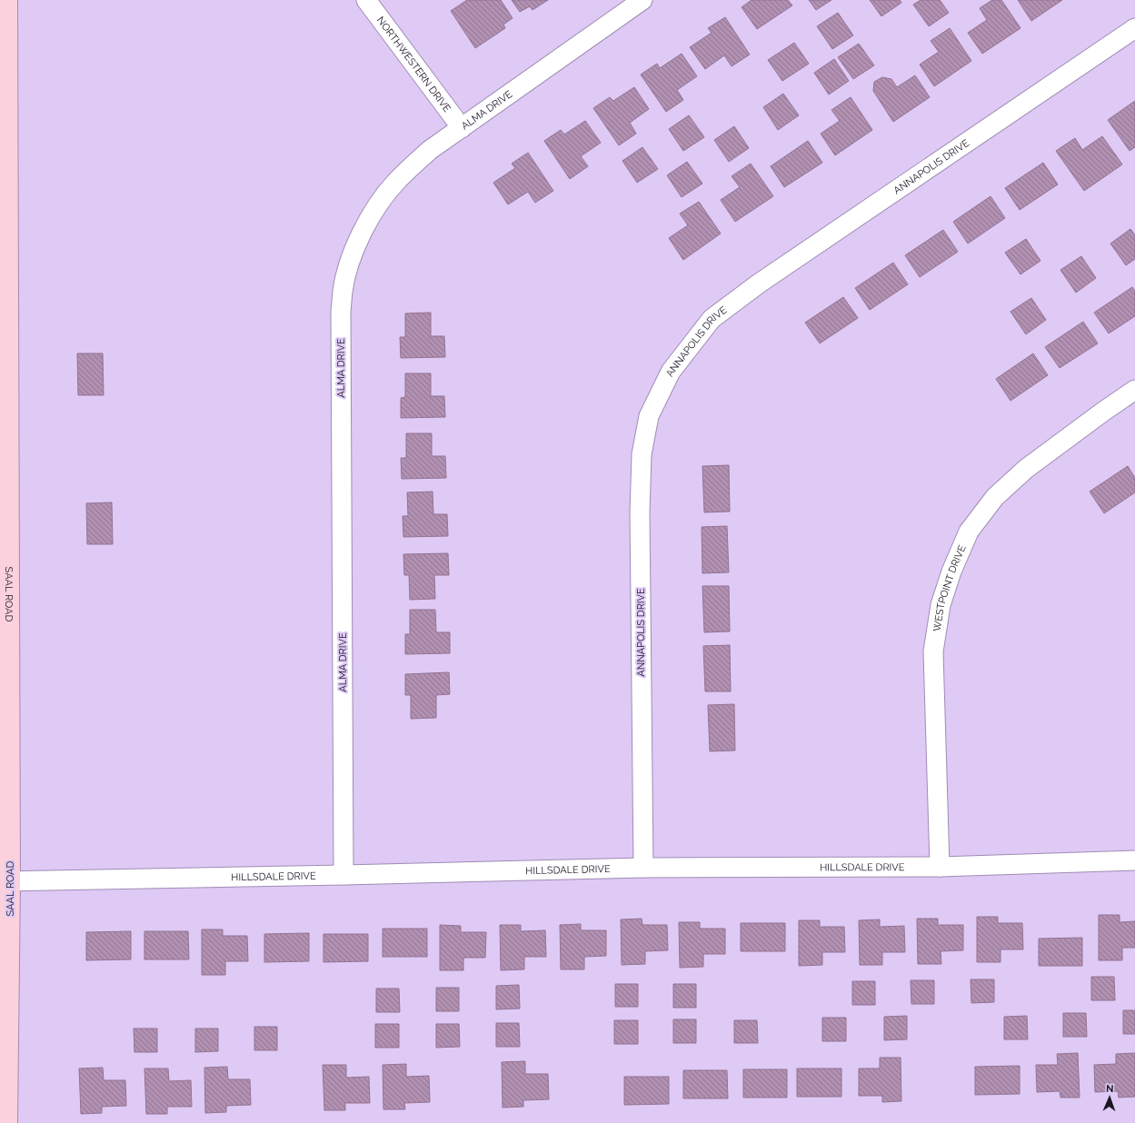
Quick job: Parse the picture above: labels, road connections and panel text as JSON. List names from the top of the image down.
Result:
{
  "streets": {
    "street": [
      "NORTHWESTERN DRIVE",
      "ALMA DRIVE",
      "ANNAPOLIS DRIVE",
      "WESTPOINT DRIVE",
      "SAAL ROAD",
      "HILLSDALE DRIVE"
    ]
  },
  "crossings": [
    ["NORTHWESTERN DRIVE", "ALMA DRIVE"],
    ["ALMA DRIVE", "HILLSDALE DRIVE"],
    ["ANNAPOLIS DRIVE", "HILLSDALE DRIVE"],
    ["WESTPOINT DRIVE", "HILLSDALE DRIVE"],
    ["SAAL ROAD", "HILLSDALE DRIVE"]
  ],
  "north": "top"
}
